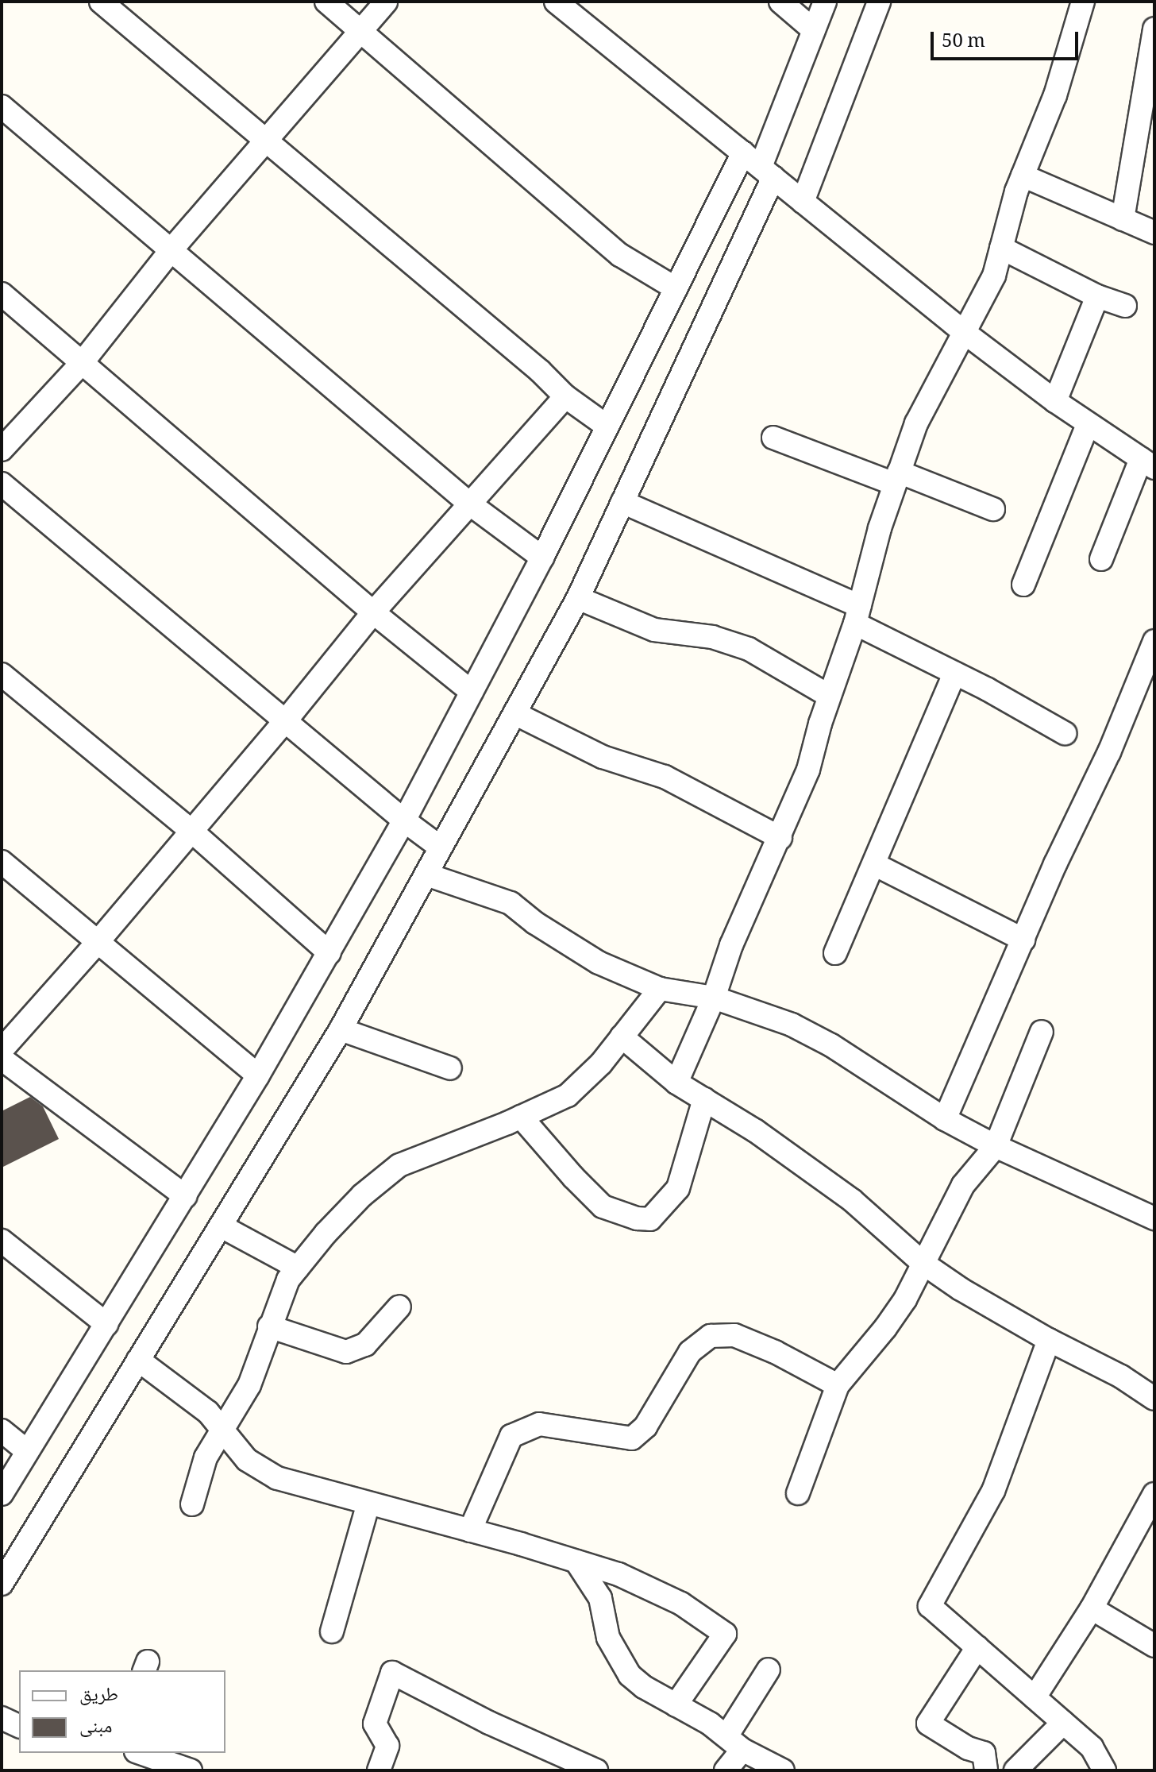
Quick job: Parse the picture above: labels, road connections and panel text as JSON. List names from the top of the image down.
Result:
{
  "legend": ["طريق", "مبنى"],
  "scale_bar": "50 m"
}
